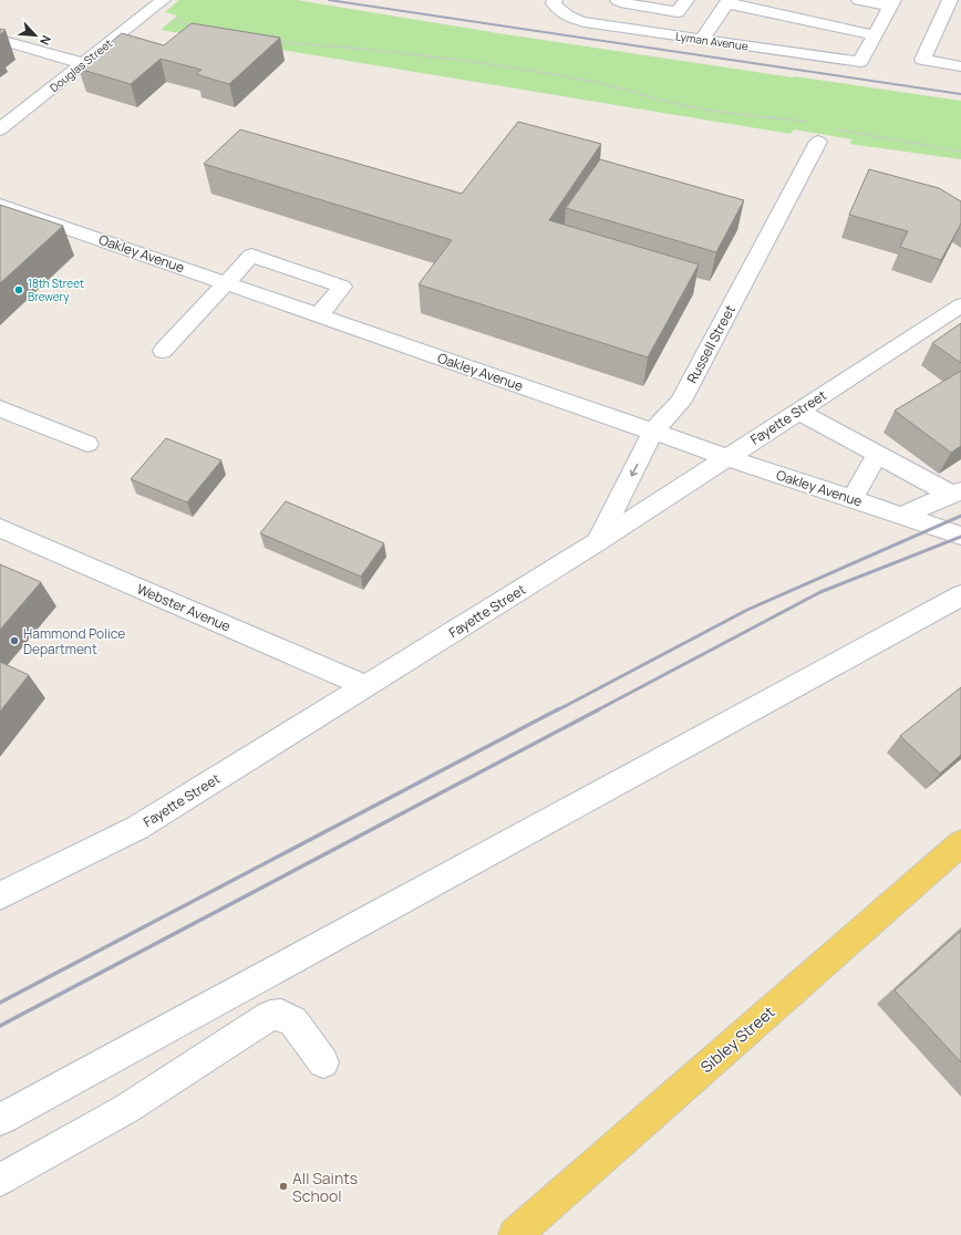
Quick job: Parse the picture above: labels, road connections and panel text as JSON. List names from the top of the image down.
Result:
{
  "streets": {
    "main road": ["Sibley Street"],
    "street": [
      "Lyman Avenue",
      "Douglas Street",
      "Oakley Avenue",
      "Russell Street",
      "Fayette Street",
      "Webster Avenue"
    ]
  },
  "crossings": [
    ["Oakley Avenue", "Russell Street"],
    ["Oakley Avenue", "Fayette Street"],
    ["Russell Street", "Fayette Street"],
    ["Fayette Street", "Webster Avenue"]
  ],
  "places": ["18th Street Brewery", "Hammond Police Department", "All Saints School"],
  "north": "bottom right"
}
